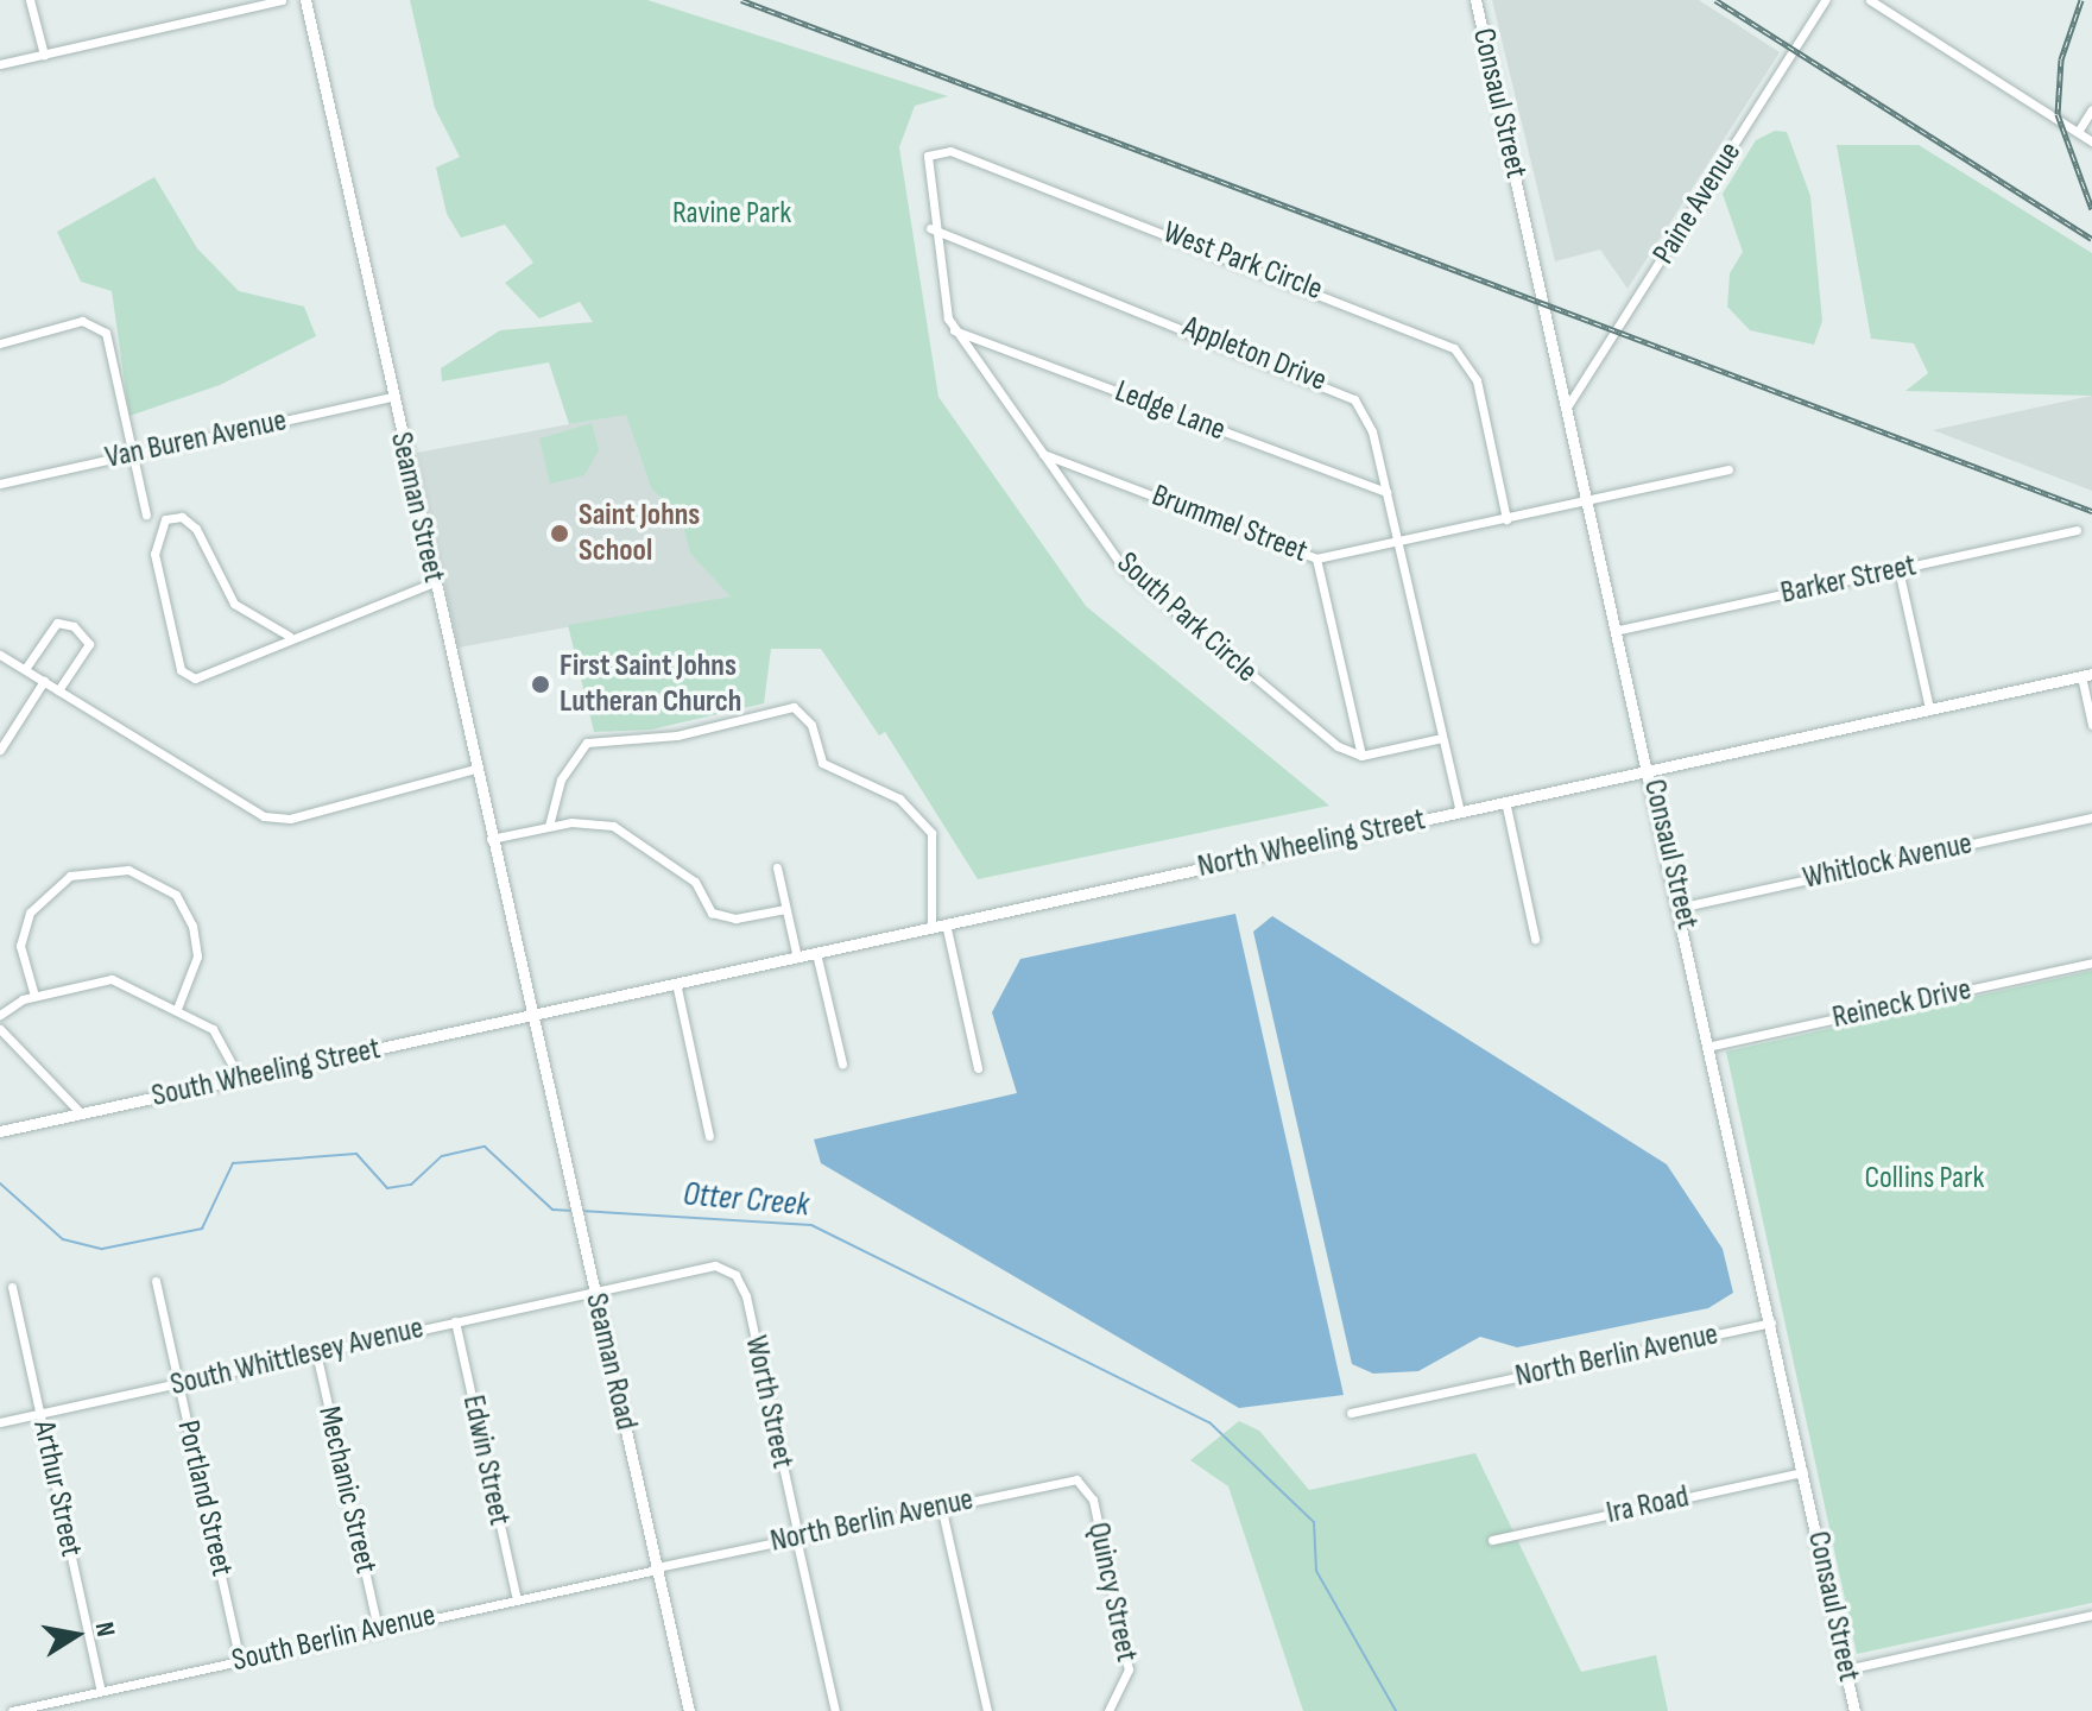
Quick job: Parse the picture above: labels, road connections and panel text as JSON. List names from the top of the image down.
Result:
{
  "streets": {
    "street": [
      "Consaul Street",
      "Paine Avenue",
      "West Park Circle",
      "Appleton Drive",
      "Ledge Lane",
      "Van Buren Avenue",
      "Seaman Street",
      "Brummel Street",
      "Barker Street",
      "South Park Circle",
      "North Wheeling Street",
      "Whitlock Avenue",
      "Reineck Drive",
      "South Wheeling Street",
      "North Berlin Avenue",
      "South Whittlesey Avenue",
      "Seaman Road",
      "Worth Street",
      "Edwin Street",
      "Arthur Street",
      "Mechanic Street",
      "Portland Street",
      "Ira Road",
      "Quincy Street",
      "South Berlin Avenue"
    ]
  },
  "crossings": [
    ["Consaul Street", "Paine Avenue"],
    ["Consaul Street", "Brummel Street"],
    ["Consaul Street", "Barker Street"],
    ["Consaul Street", "North Wheeling Street"],
    ["Consaul Street", "Whitlock Avenue"],
    ["Consaul Street", "Reineck Drive"],
    ["Consaul Street", "North Berlin Avenue"],
    ["Consaul Street", "Ira Road"],
    ["West Park Circle", "Appleton Drive"],
    ["West Park Circle", "Brummel Street"],
    ["West Park Circle", "South Park Circle"],
    ["Appleton Drive", "Ledge Lane"],
    ["Appleton Drive", "Brummel Street"],
    ["Appleton Drive", "South Park Circle"],
    ["Appleton Drive", "North Wheeling Street"],
    ["Ledge Lane", "South Park Circle"],
    ["Van Buren Avenue", "Seaman Street"],
    ["Seaman Street", "North Wheeling Street"],
    ["Seaman Street", "South Wheeling Street"],
    ["Seaman Street", "Seaman Road"],
    ["Brummel Street", "South Park Circle"],
    ["North Wheeling Street", "South Wheeling Street"],
    ["North Wheeling Street", "Seaman Road"],
    ["South Wheeling Street", "Seaman Road"],
    ["North Berlin Avenue", "Seaman Road"],
    ["North Berlin Avenue", "Worth Street"],
    ["North Berlin Avenue", "Quincy Street"],
    ["North Berlin Avenue", "South Berlin Avenue"],
    ["South Whittlesey Avenue", "Seaman Road"],
    ["South Whittlesey Avenue", "Worth Street"],
    ["South Whittlesey Avenue", "Edwin Street"],
    ["South Whittlesey Avenue", "Arthur Street"],
    ["South Whittlesey Avenue", "Mechanic Street"],
    ["South Whittlesey Avenue", "Portland Street"],
    ["Seaman Road", "South Berlin Avenue"],
    ["Edwin Street", "South Berlin Avenue"],
    ["Arthur Street", "South Berlin Avenue"],
    ["Mechanic Street", "South Berlin Avenue"],
    ["Portland Street", "South Berlin Avenue"]
  ],
  "water": ["Otter Creek"],
  "parks": ["Ravine Park", "Collins Park"],
  "places": ["Saint Johns School", "First Saint Johns Lutheran Church"],
  "north": "right"
}
